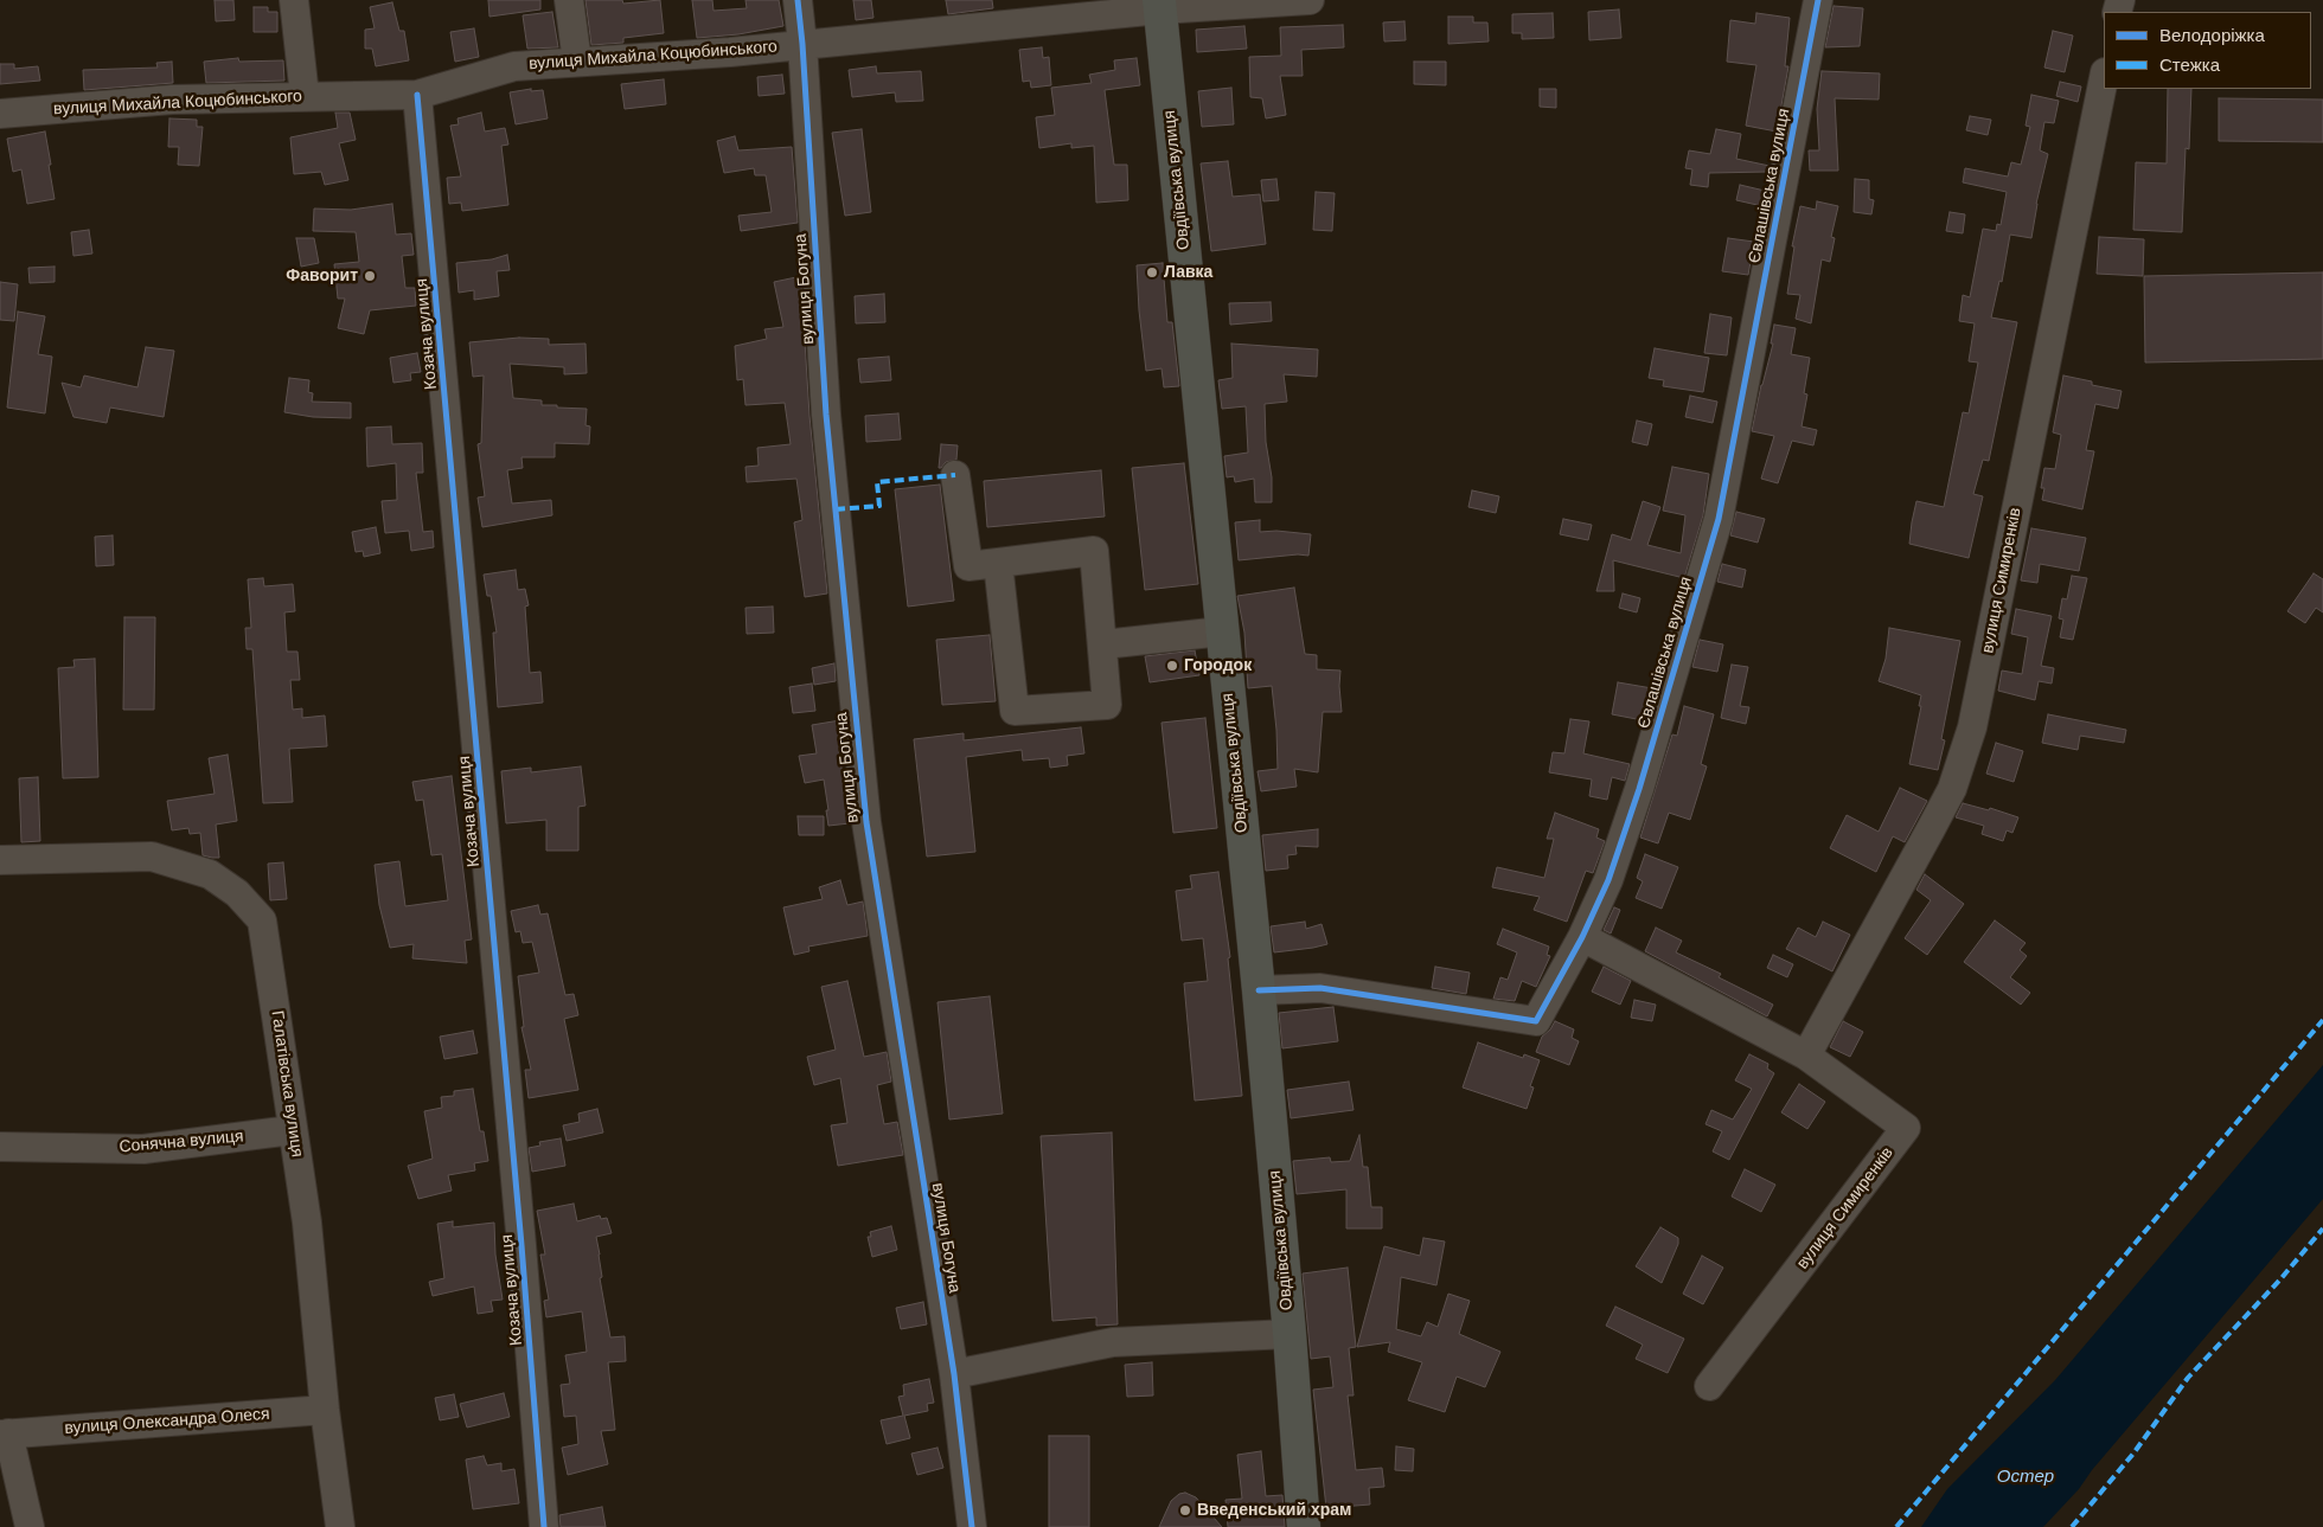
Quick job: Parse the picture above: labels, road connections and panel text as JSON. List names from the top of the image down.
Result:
{
  "streets": {
    "main road": ["Овдіївська вулиця"],
    "street": [
      "вулиця Михайла Коцюбинського",
      "Євлашівська вулиця",
      "вулиця Богуна",
      "Козача вулиця",
      "вулиця Симиренків",
      "Галатівська вулиця",
      "Сонячна вулиця",
      "вулиця Олександра Олеся"
    ]
  },
  "crossings": [
    ["вулиця Михайла Коцюбинського", "Овдіївська вулиця"],
    ["вулиця Михайла Коцюбинського", "вулиця Богуна"],
    ["вулиця Михайла Коцюбинського", "Козача вулиця"],
    ["Овдіївська вулиця", "Євлашівська вулиця"],
    ["Євлашівська вулиця", "вулиця Симиренків"],
    ["Галатівська вулиця", "Сонячна вулиця"],
    ["Галатівська вулиця", "вулиця Олександра Олеся"]
  ],
  "water": ["Остер"],
  "places": [
    "Лавка",
    "Фаворит",
    "Городок",
    "Введенський храм"
  ],
  "legend": ["Велодоріжка", "Стежка"]
}
